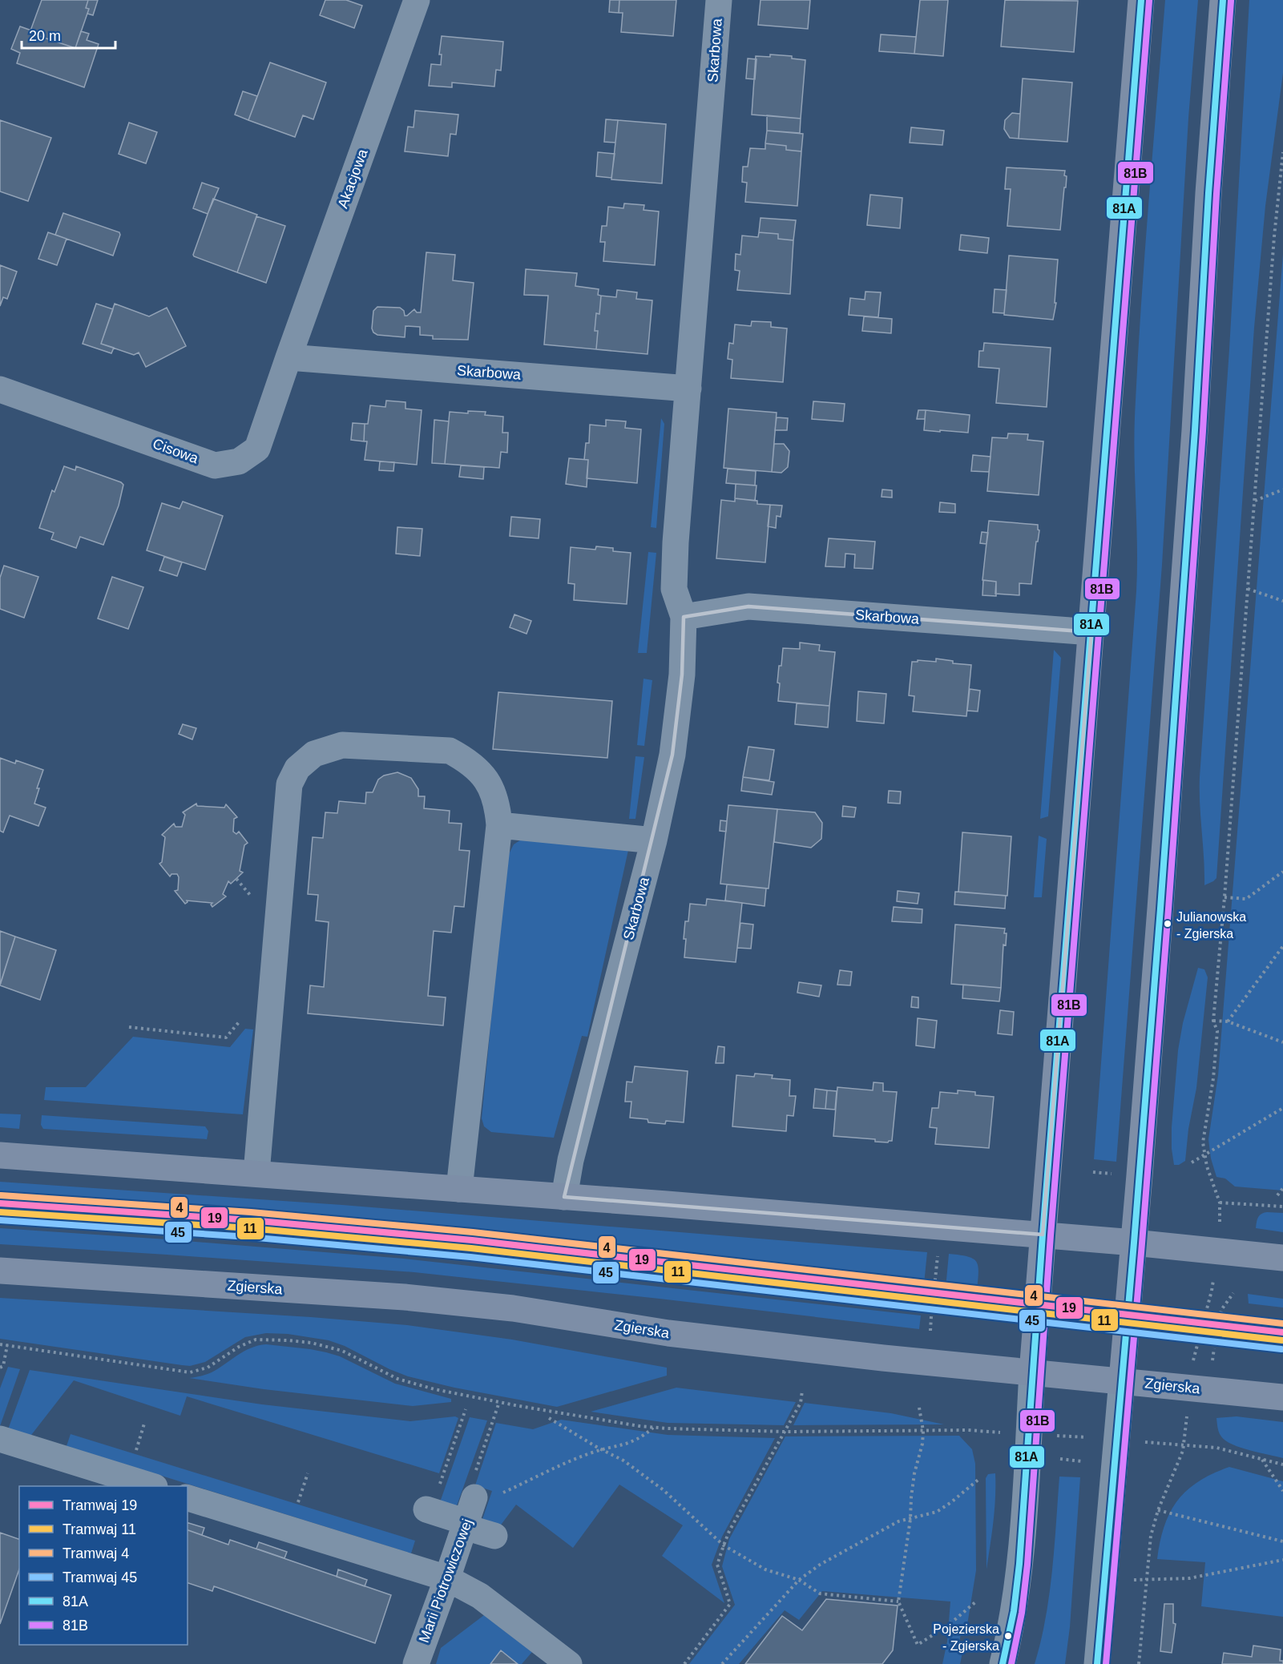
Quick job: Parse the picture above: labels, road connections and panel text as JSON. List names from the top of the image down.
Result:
{
  "streets": {
    "main road": ["Zgierska"],
    "street": [
      "Skarbowa",
      "Akacjowa",
      "Cisowa",
      "Marii Piotrowiczowej"
    ]
  },
  "crossings": [
    ["Skarbowa", "Akacjowa"],
    ["Skarbowa", "Cisowa"],
    ["Akacjowa", "Cisowa"]
  ],
  "places": ["Julianowska - Zgierska", "Pojezierska - Zgierska"],
  "lines": [
    "transit line 81A",
    "transit line 81B",
    "tram line 4",
    "tram line 19",
    "tram line 11",
    "tram line 45"
  ],
  "legend": [
    "Tramwaj 19",
    "Tramwaj 11",
    "Tramwaj 4",
    "Tramwaj 45",
    "81A",
    "81B"
  ],
  "scale_bar": "20 m"
}
